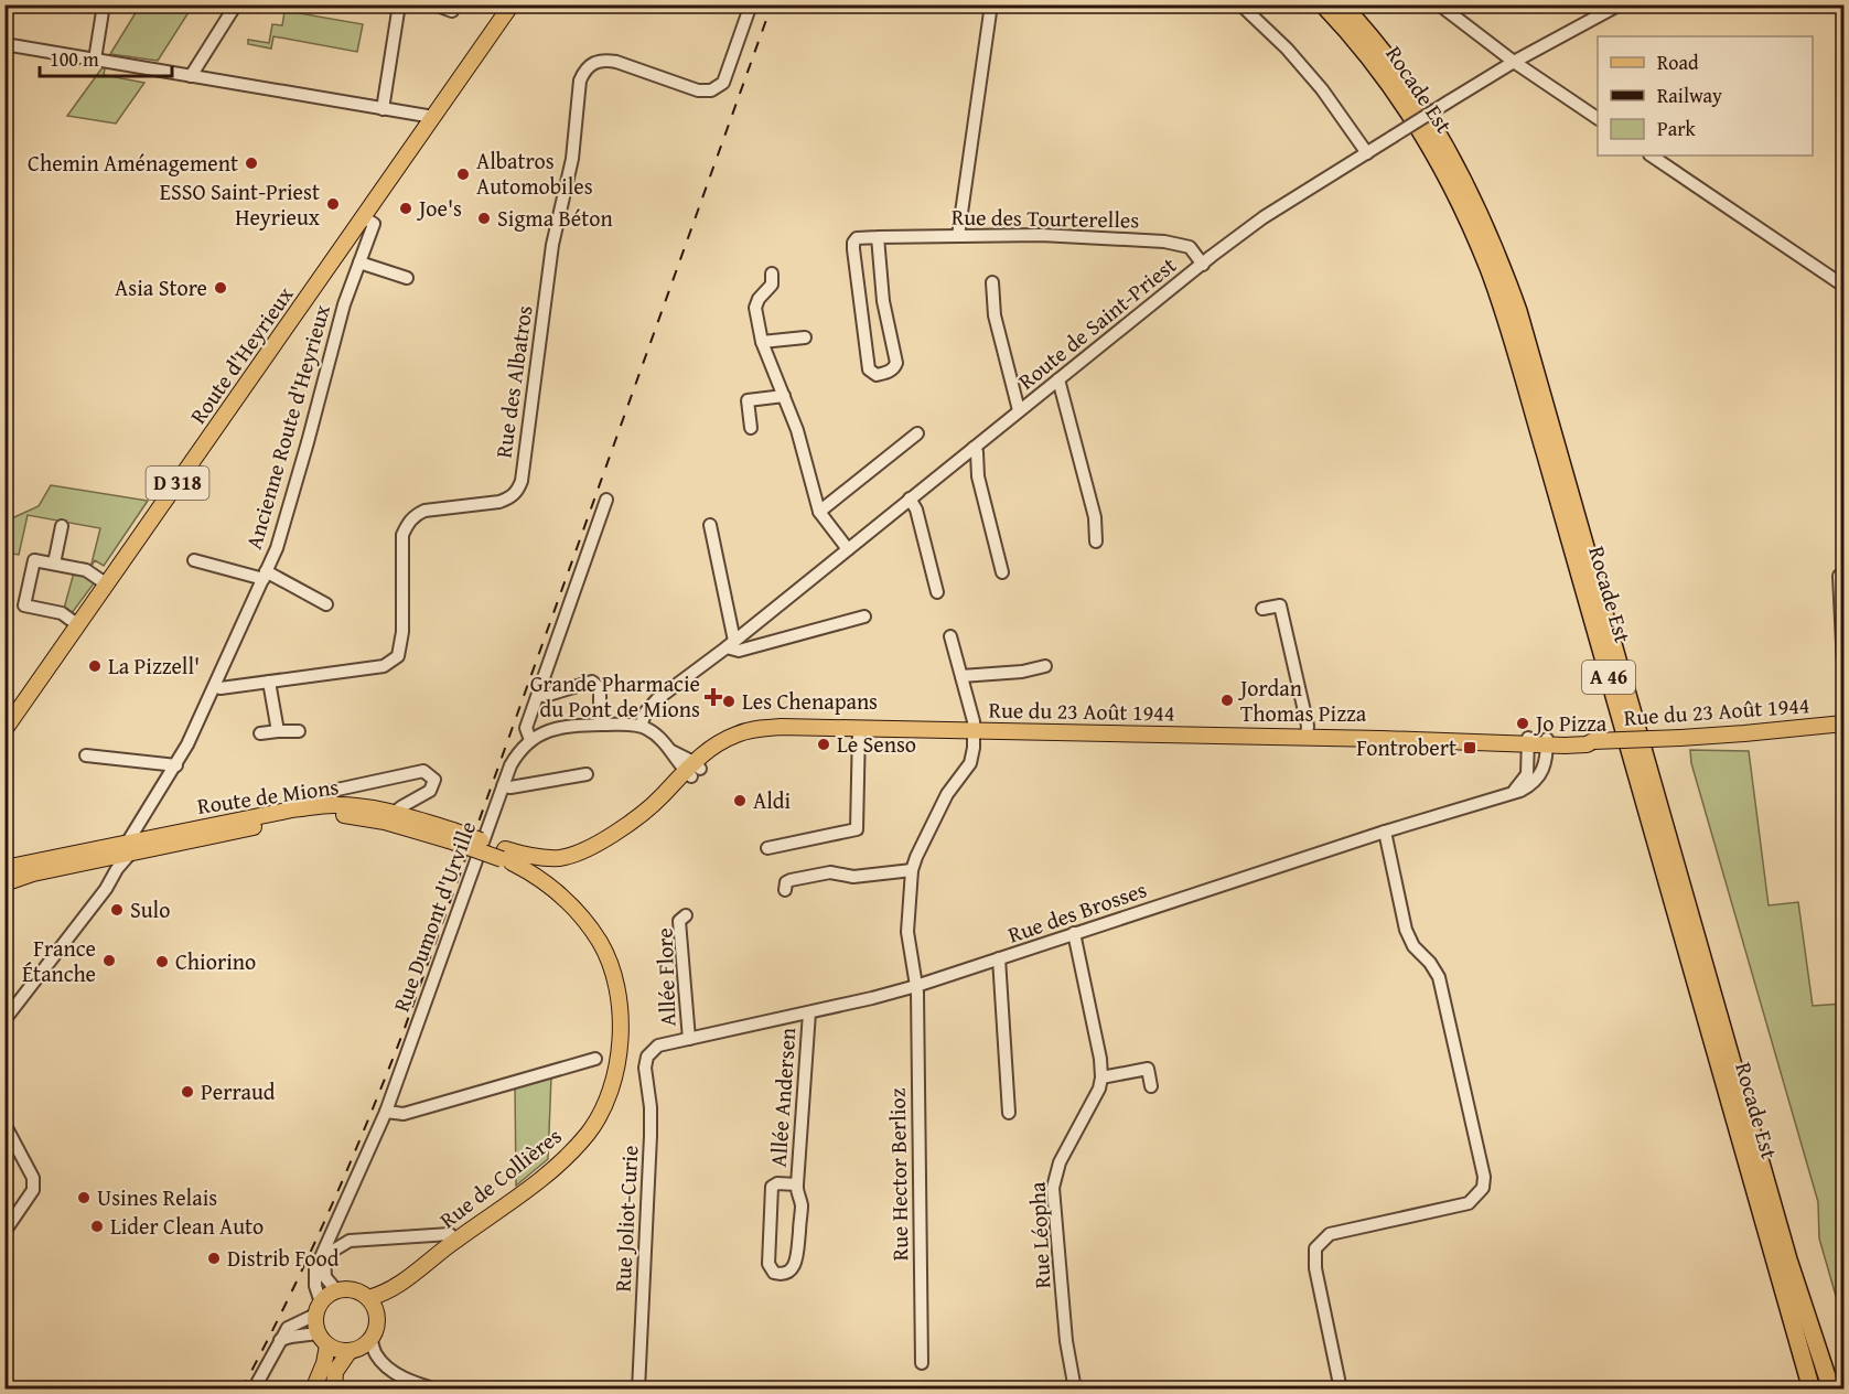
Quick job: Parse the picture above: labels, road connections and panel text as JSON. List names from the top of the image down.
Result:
{
  "streets": {
    "highway": ["Rocade Est", "A 46"],
    "main road": [
      "Route d'Heyrieux",
      "D 318",
      "Rue du 23 Août 1944",
      "Route de Mions",
      "Rue de Collières"
    ],
    "street": [
      "Rue des Tourterelles",
      "Route de Saint-Priest",
      "Rue des Albatros",
      "Ancienne Route d'Heyrieux",
      "Rue des Brosses",
      "Rue Dumont d'Urville",
      "Allée Flore",
      "Allée Andersen",
      "Rue Hector Berlioz",
      "Rue Joliot-Curie",
      "Rue Léopha"
    ]
  },
  "crossings": [
    ["Rue des Tourterelles", "Route de Saint-Priest"],
    ["Route d'Heyrieux", "Ancienne Route d'Heyrieux"],
    ["Rue des Albatros", "Ancienne Route d'Heyrieux"],
    ["Ancienne Route d'Heyrieux", "Route de Mions"],
    ["Rue du 23 Août 1944", "Route de Mions"],
    ["Rue du 23 Août 1944", "Rue des Brosses"],
    ["Rue du 23 Août 1944", "Rue de Collières"],
    ["Route de Mions", "Rue de Collières"],
    ["Rue des Brosses", "Allée Flore"],
    ["Rue des Brosses", "Allée Andersen"],
    ["Rue des Brosses", "Rue Hector Berlioz"],
    ["Rue des Brosses", "Rue Joliot-Curie"],
    ["Rue des Brosses", "Rue Léopha"],
    ["Rue Dumont d'Urville", "Rue de Collières"]
  ],
  "places": {
    "other": [
      "Chemin Aménagement",
      "Albatros Automobiles",
      "ESSO Saint-Priest Heyrieux",
      "Joe's",
      "Sigma Béton",
      "Asia Store",
      "La Pizzell'",
      "Jordan Thomas Pizza",
      "Les Chenapans",
      "Jo Pizza",
      "Le Senso",
      "Aldi",
      "Sulo",
      "France Étanche",
      "Chiorino",
      "Perraud",
      "Usines Relais",
      "Lider Clean Auto",
      "Distrib Food"
    ],
    "health": ["Grande Pharmacie du Pont de Mions"],
    "transit": ["Fontrobert"]
  },
  "legend": ["Road", "Railway", "Park"],
  "scale_bar": "100 m"
}
